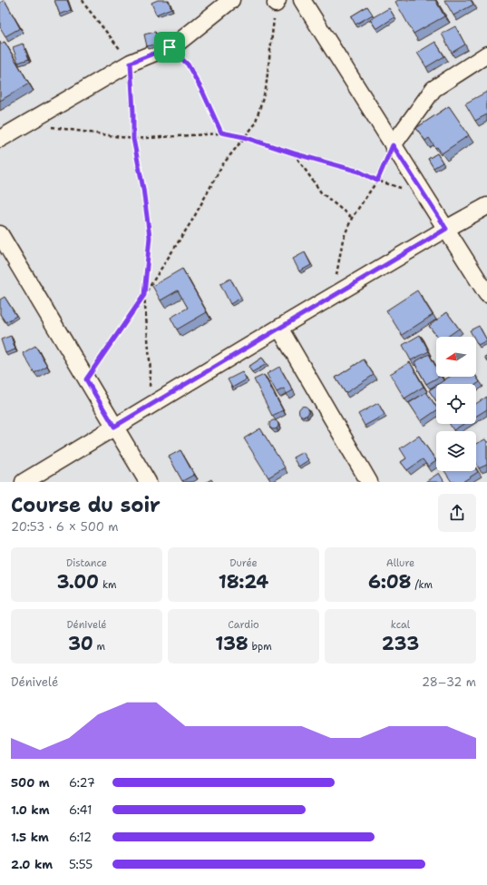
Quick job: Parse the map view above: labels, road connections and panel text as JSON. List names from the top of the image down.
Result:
{
  "north": "left",
  "page": {
    "heading": ["Course du soir", "20:53 · 6 × 500 m"],
    "stats": [
      ["Distance", "3.00 km"],
      ["Durée", "18:24"],
      ["Allure", "6:08 /km"],
      ["Dénivelé", "30 m"],
      ["Cardio", "138 bpm"],
      ["kcal", "233"]
    ],
    "chart": ["Dénivelé", "28–32 m"],
    "list": [
      {
        "name": "500 m",
        "note": "6:27"
      },
      {
        "name": "1.0 km",
        "note": "6:41"
      },
      {
        "name": "1.5 km",
        "note": "6:12"
      },
      {
        "name": "2.0 km",
        "note": "5:55"
      }
    ]
  }
}
